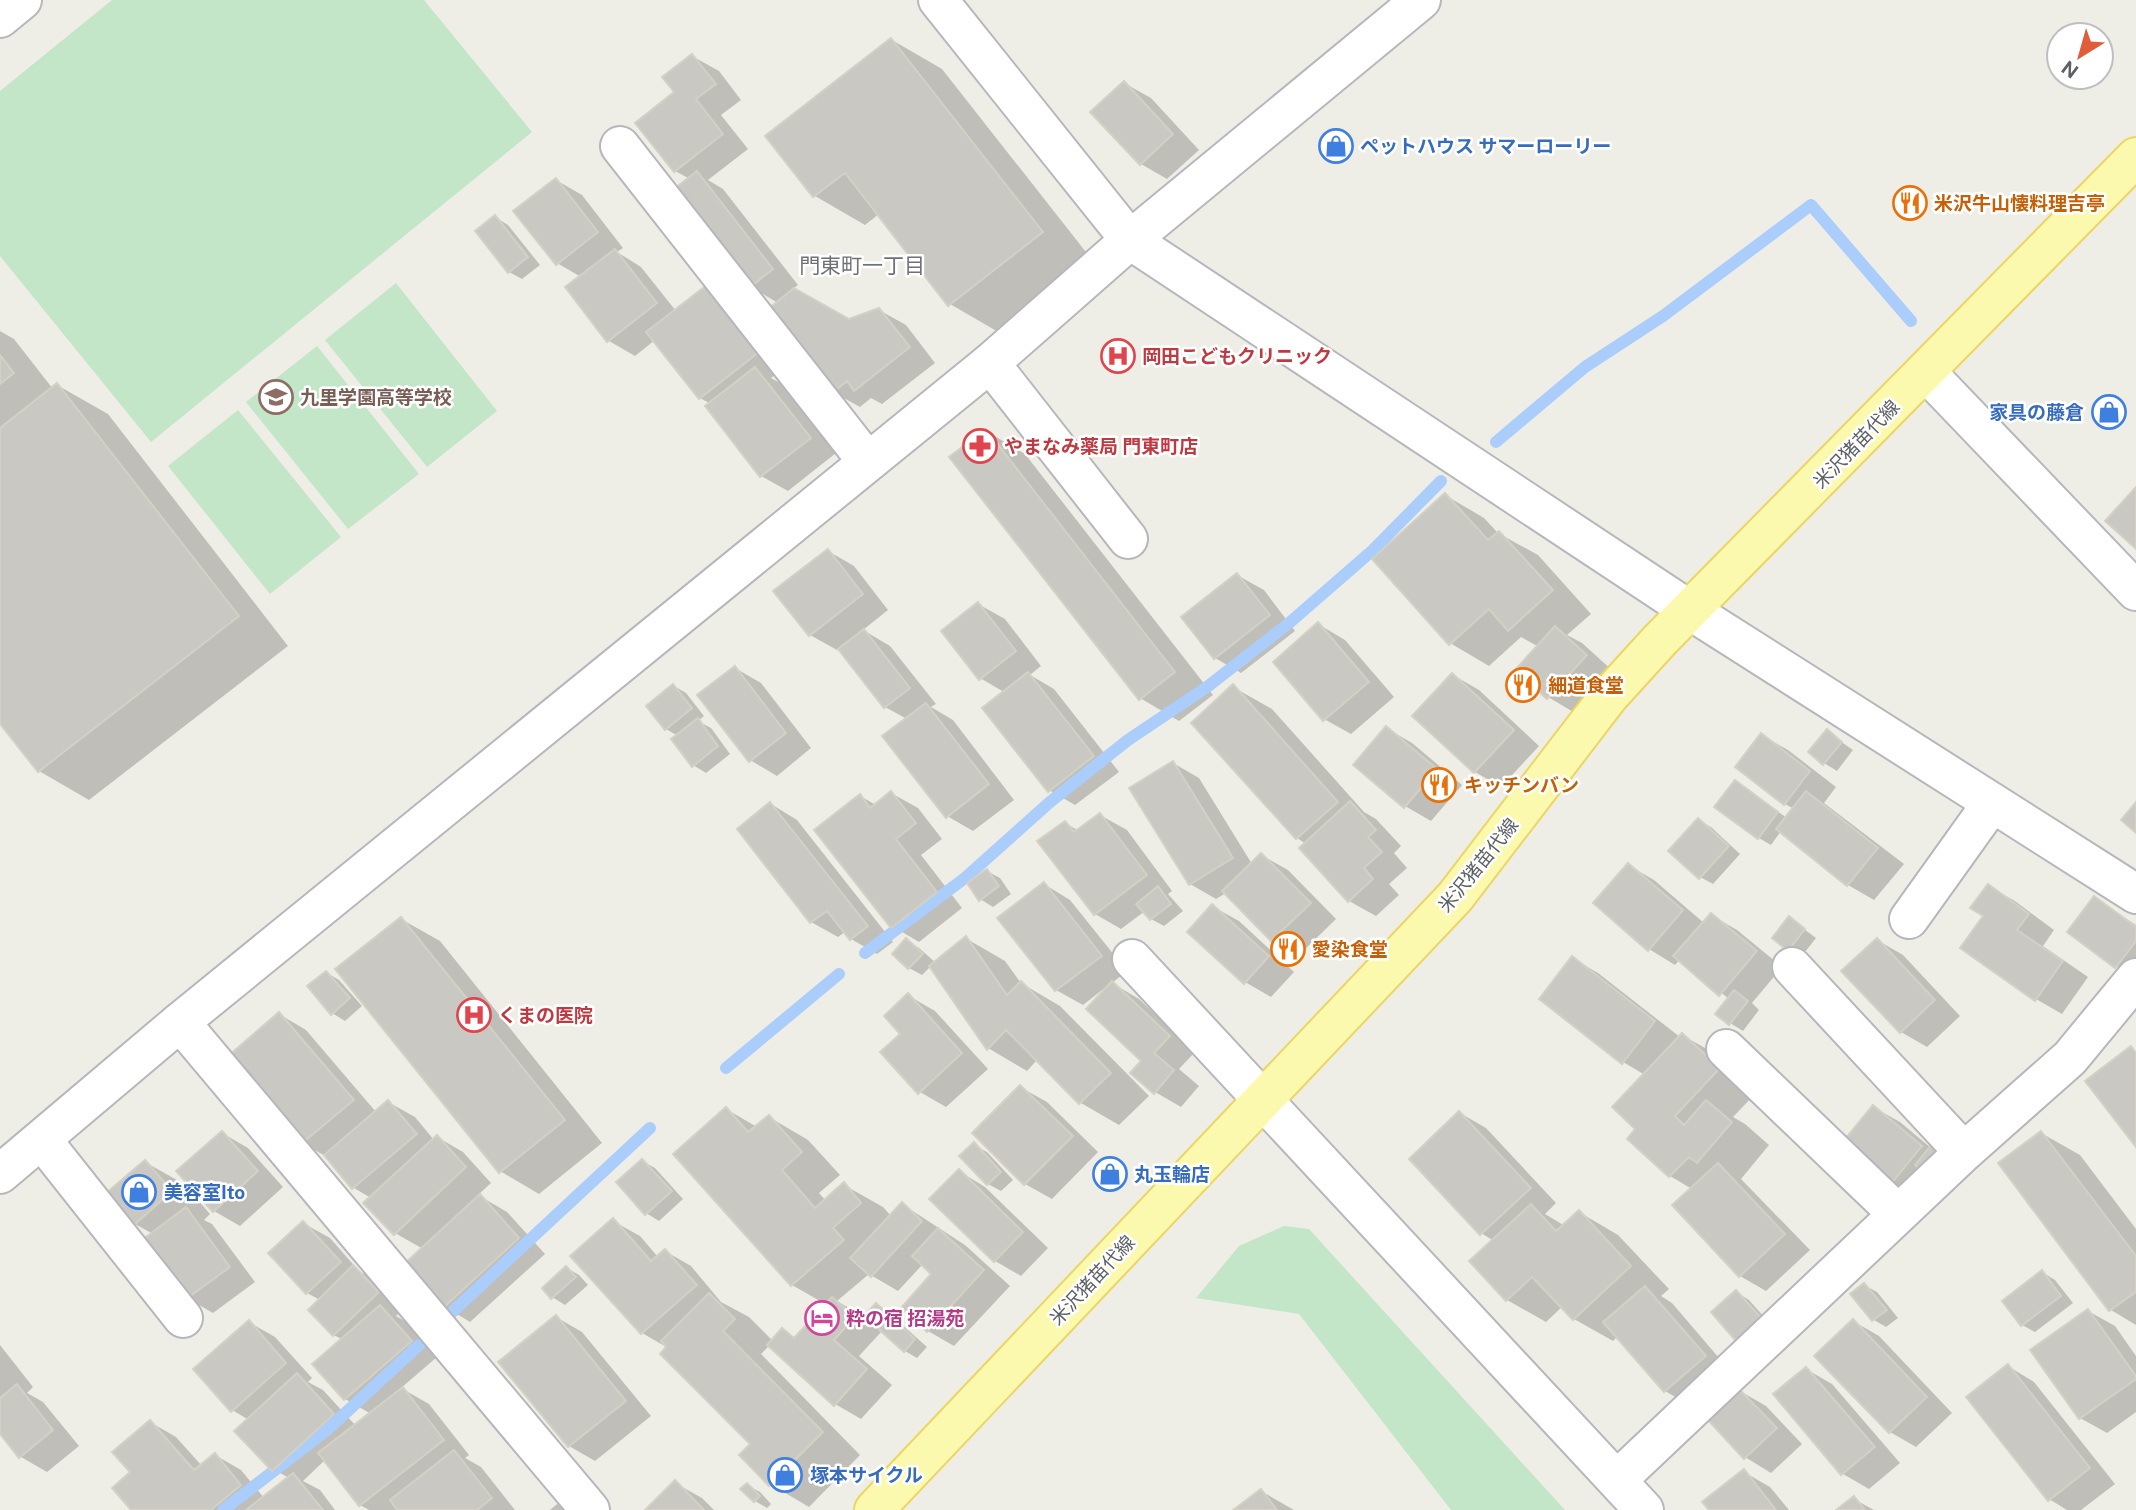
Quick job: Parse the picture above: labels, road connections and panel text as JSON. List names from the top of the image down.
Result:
{
  "streets": {
    "main road": ["米沢猪苗代線"]
  },
  "districts": ["門東町一丁目"],
  "places": {
    "shop": [
      "ペットハウス サマーローリー",
      "家具の藤倉",
      "丸玉輪店",
      "美容室Ito",
      "塚本サイクル"
    ],
    "restaurant": [
      "米沢牛山懐料理吉亭",
      "細道食堂",
      "キッチンバン",
      "愛染食堂"
    ],
    "hospital": ["岡田こどもクリニック", "くまの医院"],
    "school or university": ["九里学園高等学校"],
    "pharmacy": ["やまなみ薬局 門東町店"],
    "hotel": ["粋の宿 招湯苑"]
  },
  "north": "bottom left"
}
